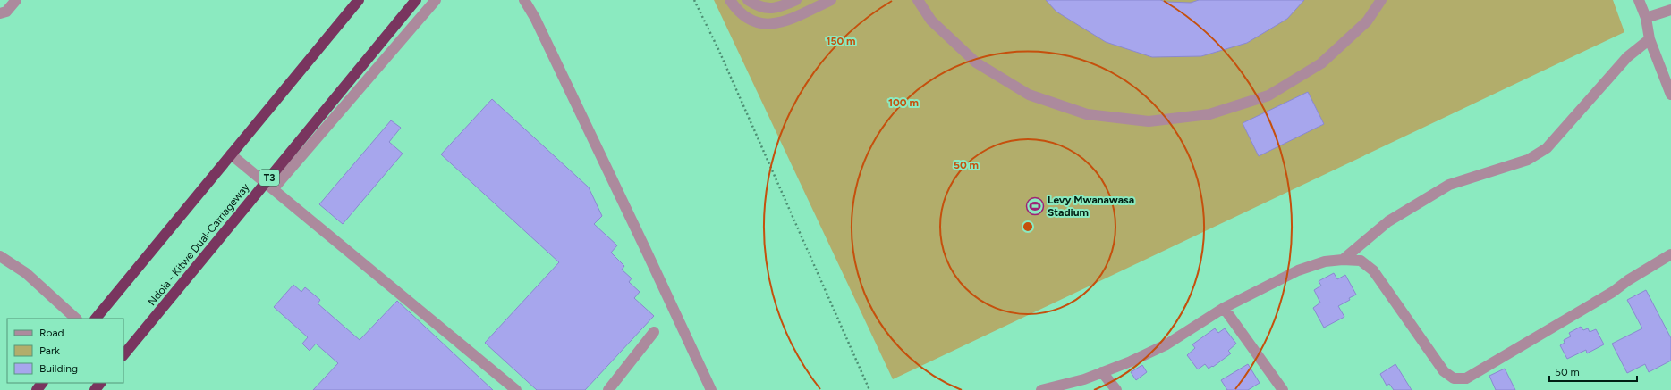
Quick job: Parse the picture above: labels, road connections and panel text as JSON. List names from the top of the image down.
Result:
{
  "streets": {
    "highway": ["T3", "Ndola - Kitwe Dual-Carriageway"]
  },
  "places": {
    "sports": ["Levy Mwanawasa Stadium"]
  },
  "legend": ["Road", "Park", "Building"],
  "scale_bar": "50 m",
  "rings": ["150 m", "100 m", "50 m"]
}
